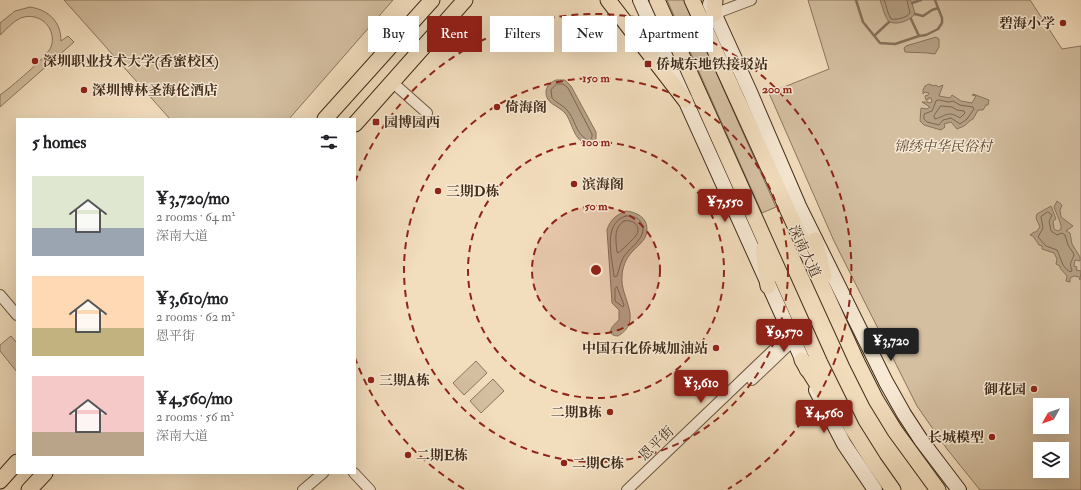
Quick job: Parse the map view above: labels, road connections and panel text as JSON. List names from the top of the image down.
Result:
{
  "streets": {
    "main road": ["深南大道"],
    "street": ["恩平街"]
  },
  "parks": ["锦绣中华民俗村"],
  "places": {
    "other": [
      "碧海小学",
      "深圳职业技术大学(香蜜校区)",
      "深圳博林圣海伦酒店",
      "倚海阁",
      "滨海阁",
      "三期D栋",
      "中国石化侨城加油站",
      "三期A栋",
      "御花园",
      "二期B栋",
      "长城模型",
      "二期E栋",
      "二期C栋"
    ],
    "transit": ["侨城东地铁接驳站", "园博园西"]
  },
  "north": "bottom left",
  "page": {
    "chip": [
      "Buy",
      "Rent",
      "Filters",
      "New",
      "Apartment"
    ],
    "heading": "5 homes",
    "list": [
      {
        "name": "¥3,720/mo",
        "note": "2 rooms · 64 m² · 深南大道"
      },
      {
        "name": "¥3,610/mo",
        "note": "2 rooms · 62 m² · 恩平街"
      },
      {
        "name": "¥4,560/mo",
        "note": "2 rooms · 56 m² · 深南大道"
      }
    ],
    "price": [
      "¥7,550",
      "¥9,570",
      "¥3,720",
      "¥3,610",
      "¥4,560"
    ]
  },
  "rings": [
    "150 m",
    "200 m",
    "100 m",
    "50 m"
  ]
}
